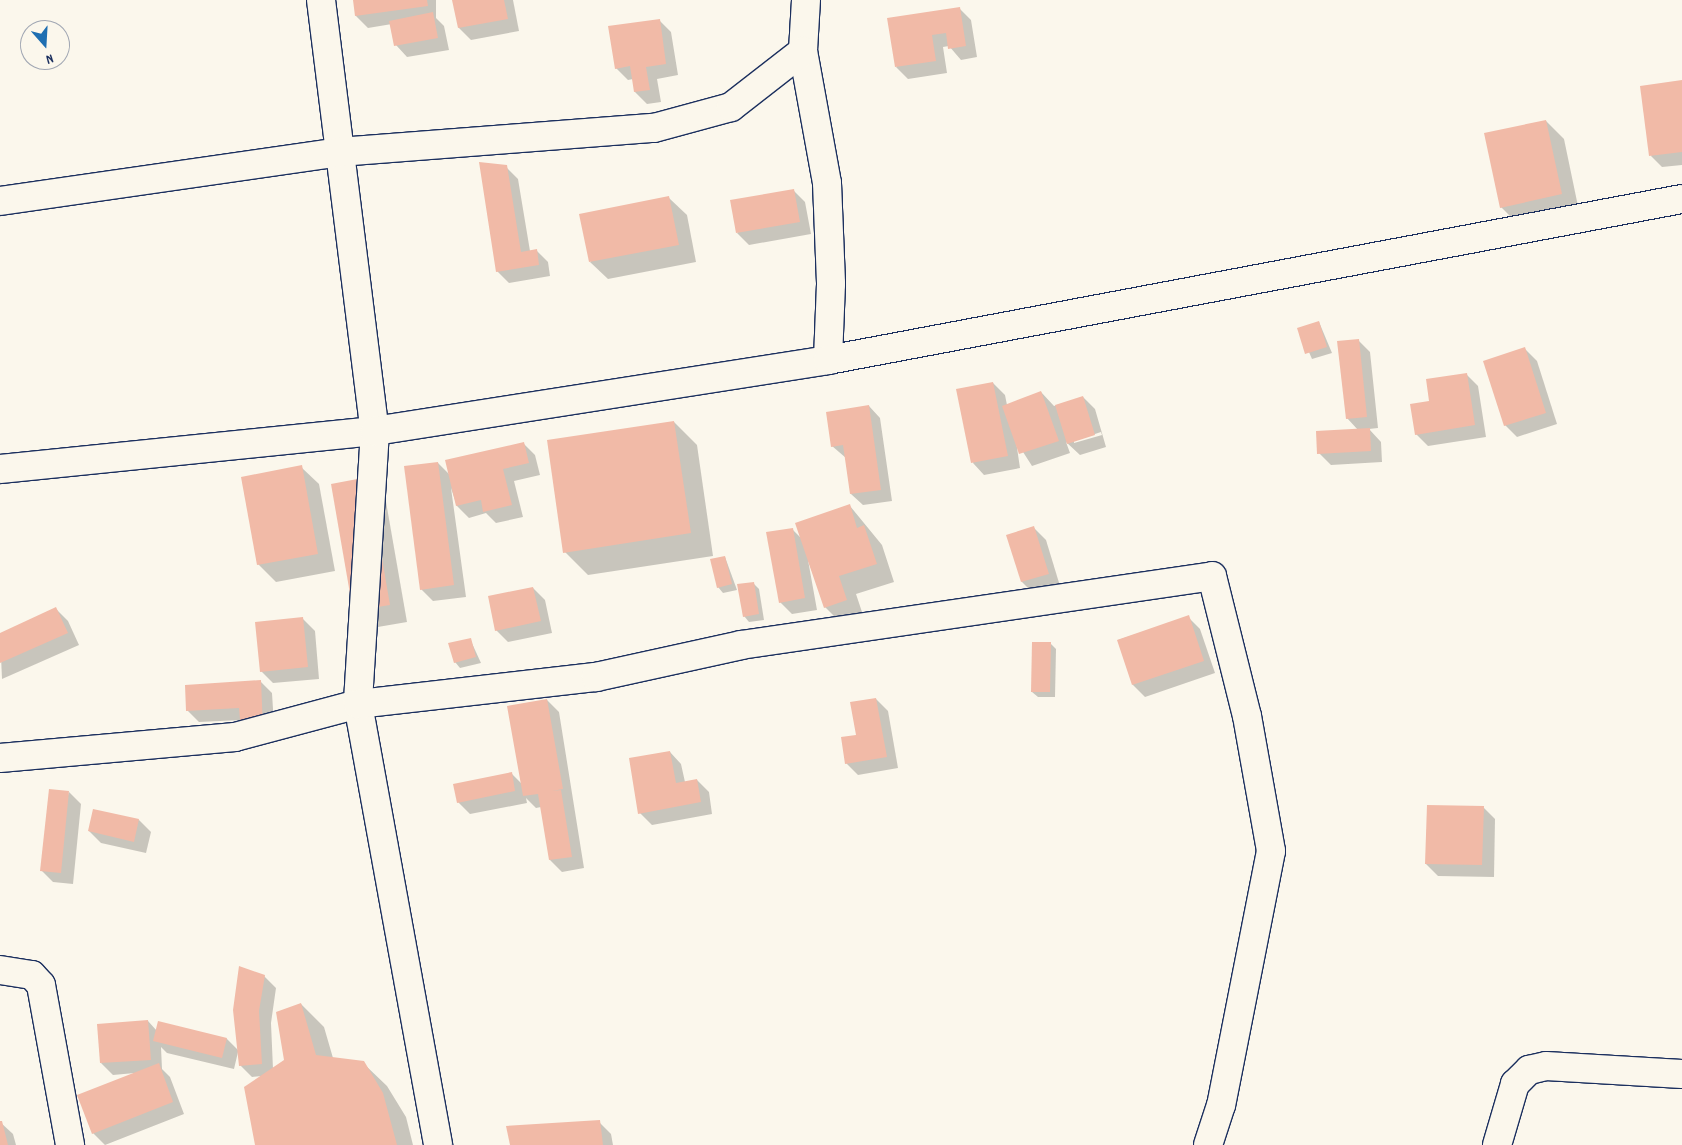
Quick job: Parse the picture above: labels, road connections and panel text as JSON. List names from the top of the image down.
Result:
{
  "north": "bottom"
}
